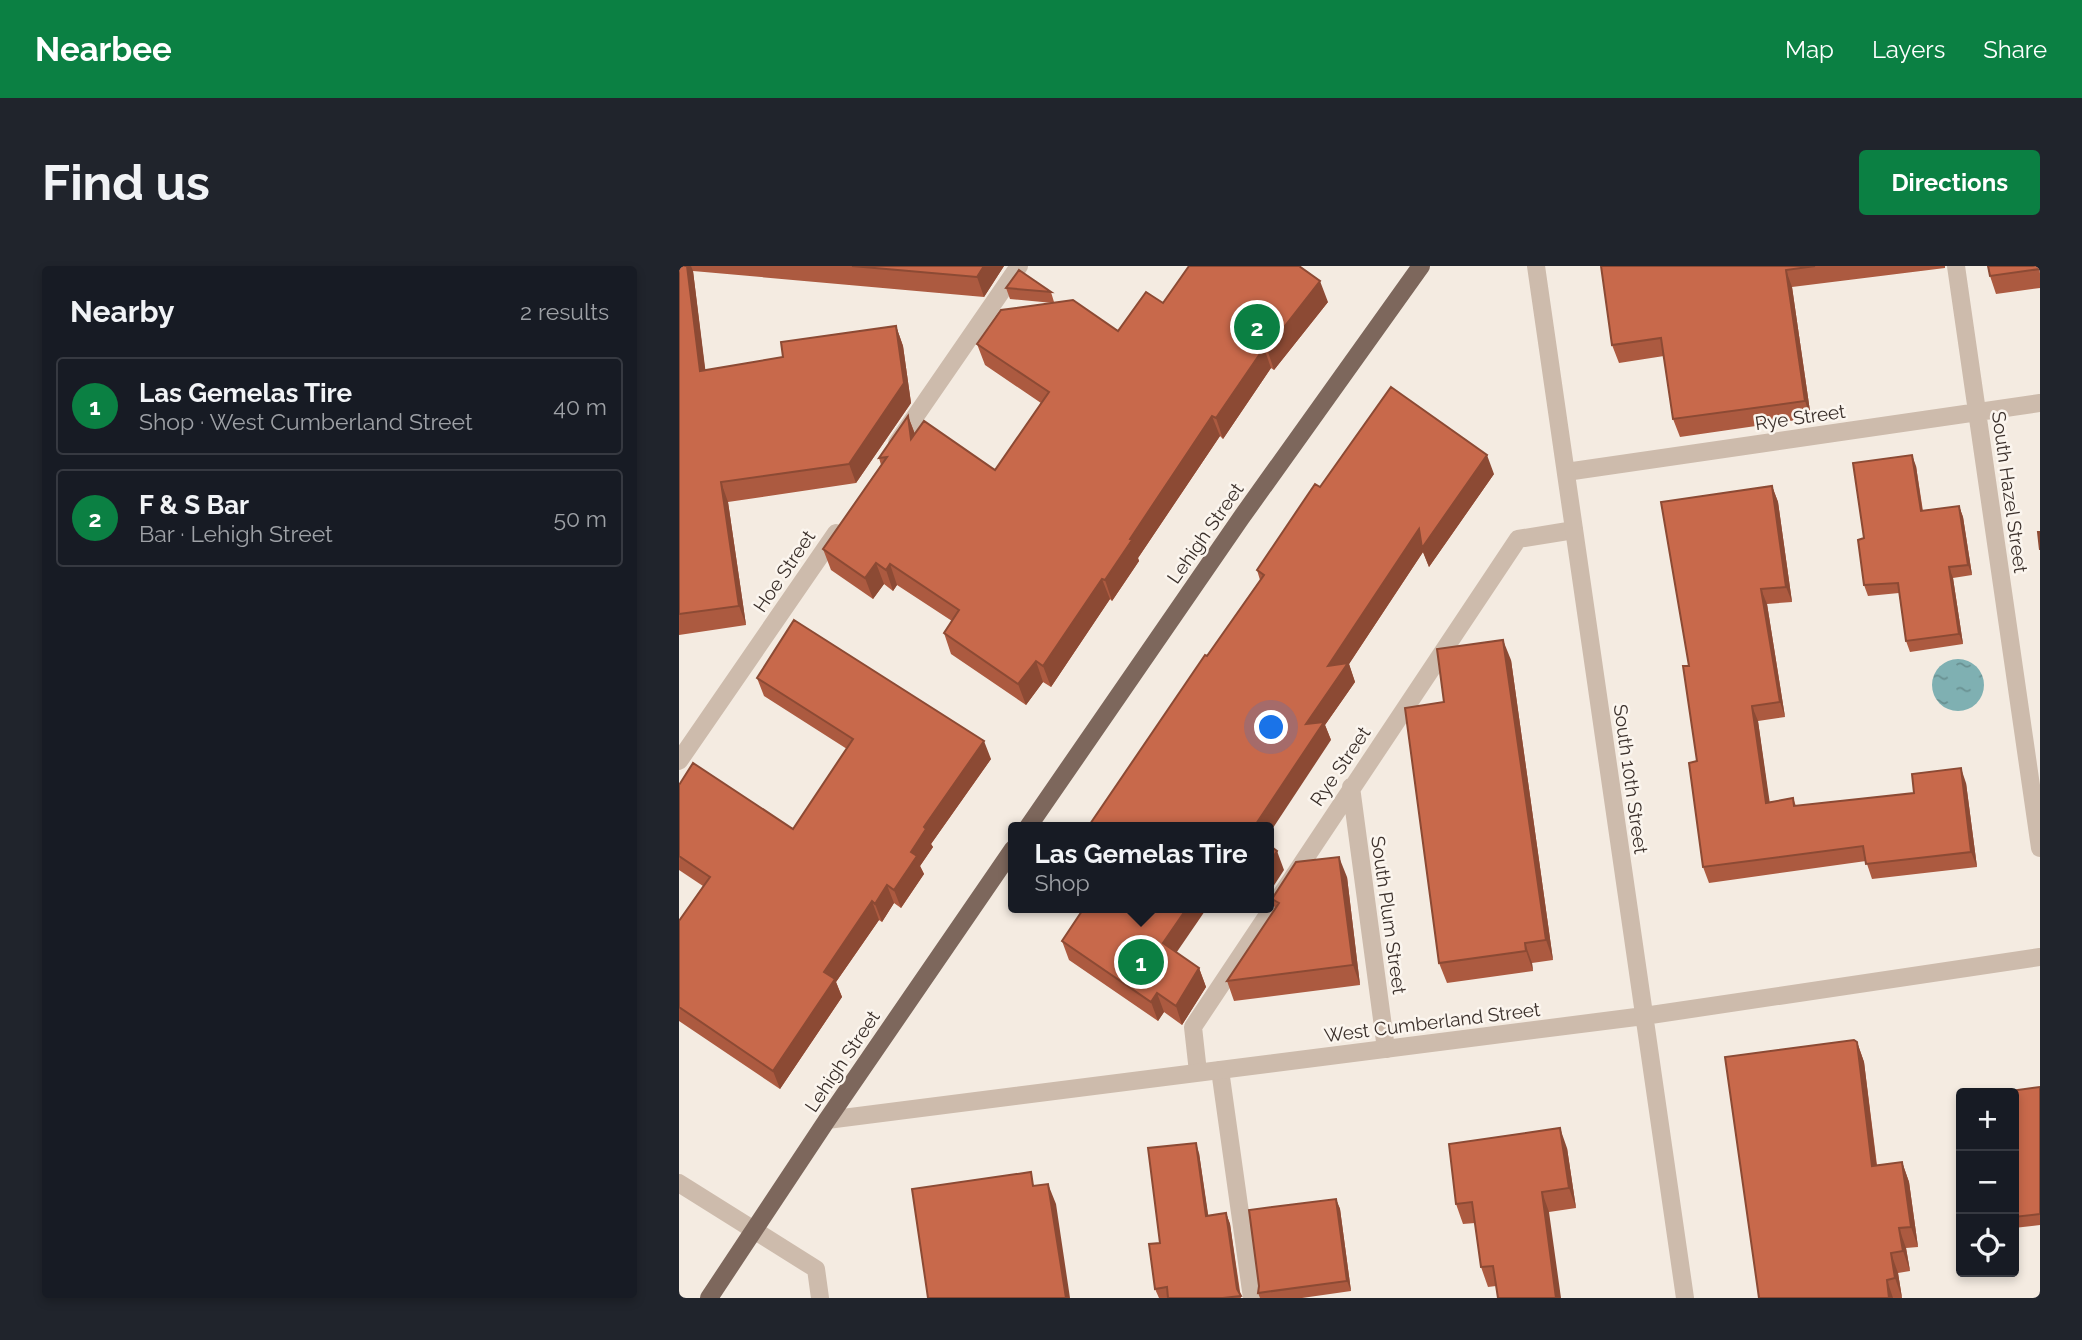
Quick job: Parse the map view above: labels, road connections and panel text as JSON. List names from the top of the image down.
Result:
{
  "streets": {
    "main road": ["Lehigh Street"],
    "street": [
      "Rye Street",
      "South Hazel Street",
      "Hoe Street",
      "South 10th Street",
      "South Plum Street",
      "West Cumberland Street"
    ]
  },
  "crossings": [
    ["Rye Street", "South Hazel Street"],
    ["Rye Street", "South 10th Street"],
    ["Rye Street", "South Plum Street"],
    ["Rye Street", "West Cumberland Street"],
    ["Lehigh Street", "West Cumberland Street"],
    ["South 10th Street", "West Cumberland Street"],
    ["South Plum Street", "West Cumberland Street"]
  ],
  "page": {
    "header": "Nearbee",
    "nav": ["Map", "Layers", "Share"],
    "buttons": "Directions",
    "title": "Find us",
    "heading": ["Nearby", "2 results"],
    "pins": ["2", "1"],
    "list": [
      {
        "mark": "1",
        "name": "Las Gemelas Tire",
        "note": "Shop · West Cumberland Street",
        "value": "40 m"
      },
      {
        "mark": "2",
        "name": "F & S Bar",
        "note": "Bar · Lehigh Street",
        "value": "50 m"
      }
    ],
    "popup": ["Las Gemelas Tire", "Shop"],
    "map_buttons": ["+", "−"]
  }
}
